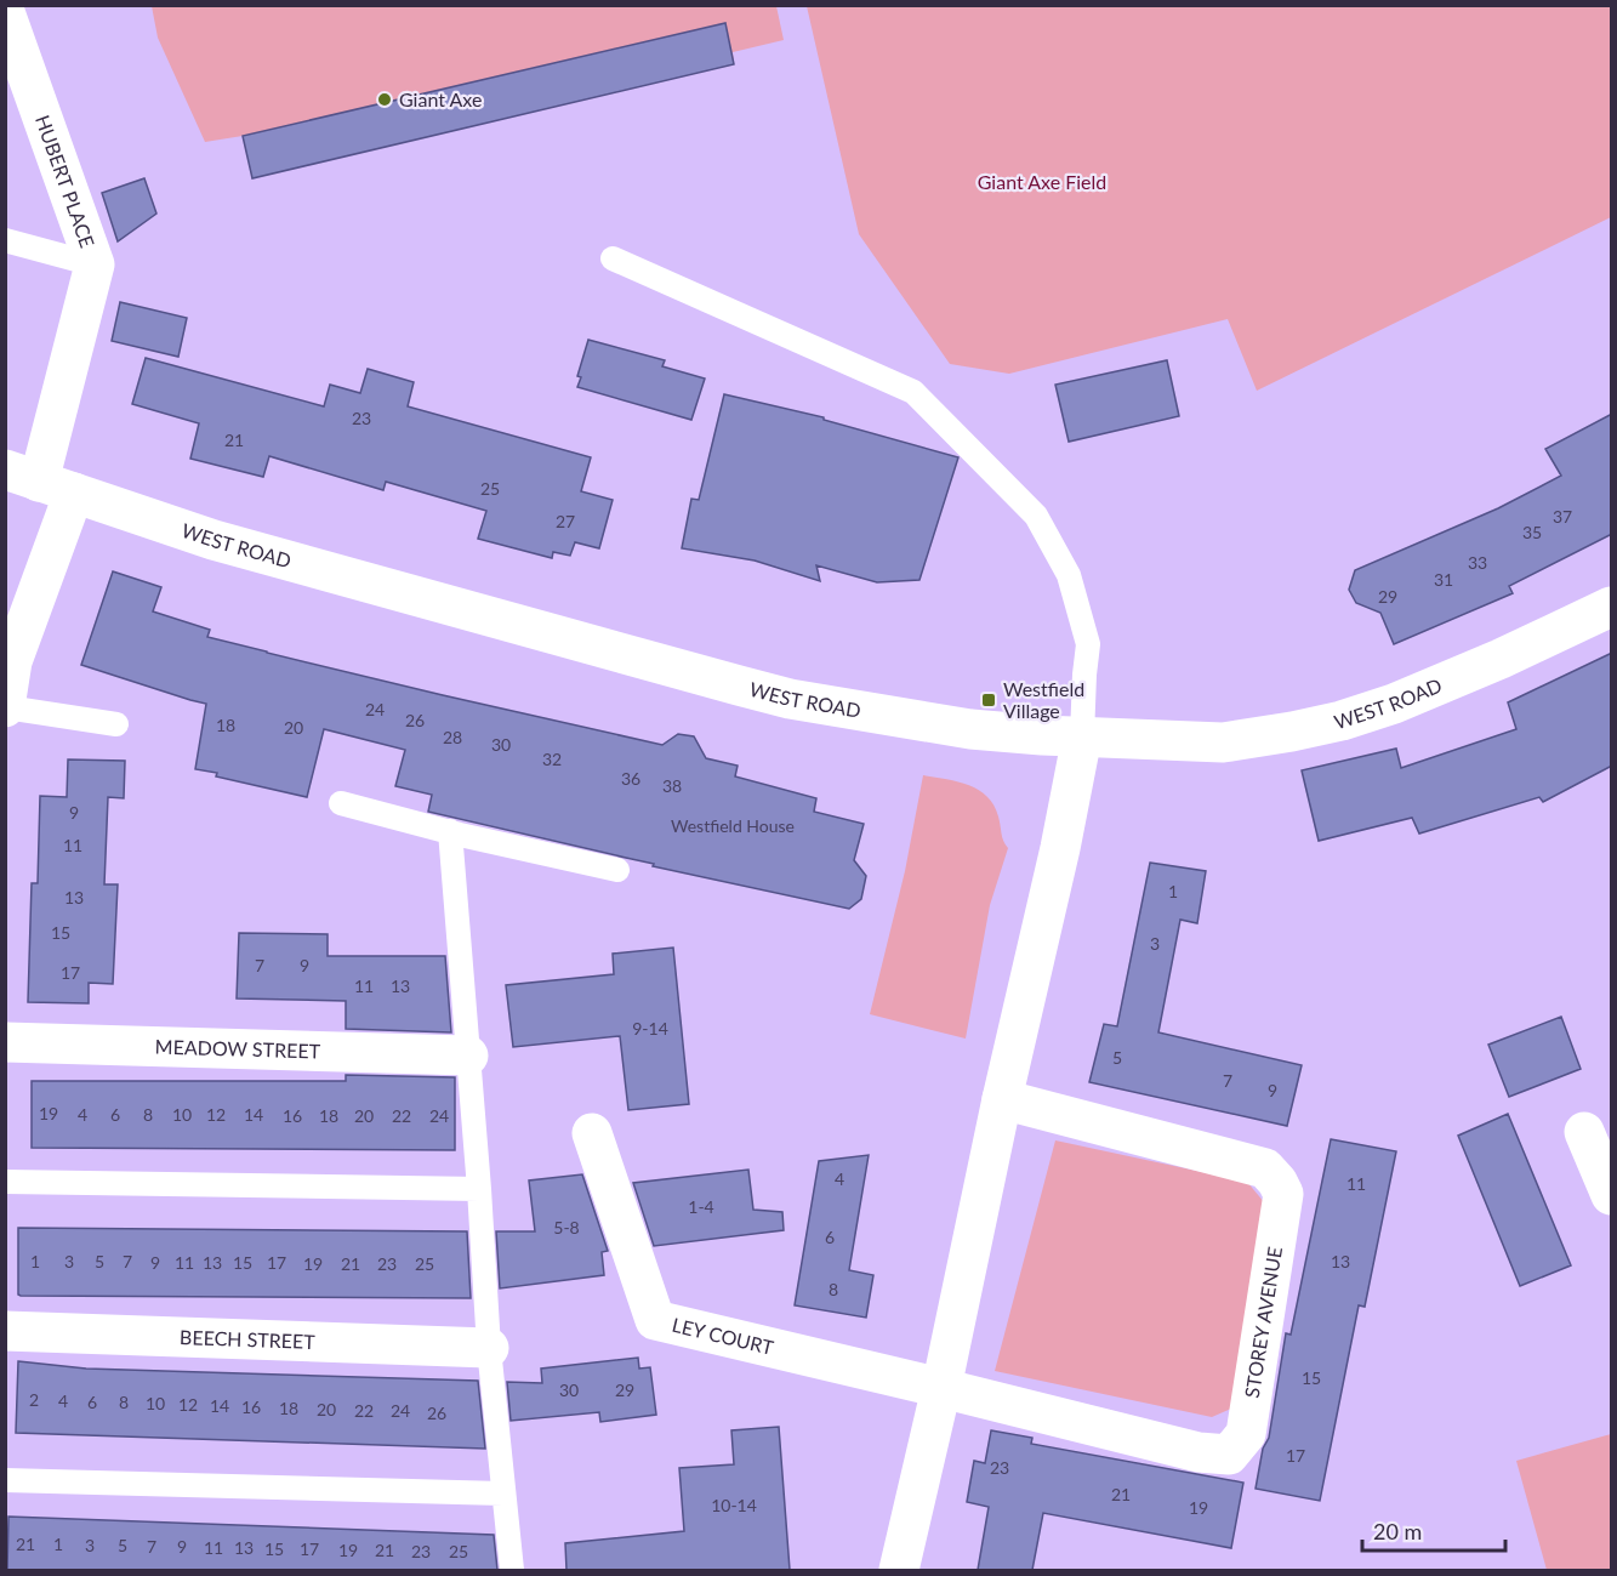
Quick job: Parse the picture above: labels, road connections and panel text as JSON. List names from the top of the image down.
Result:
{
  "streets": {
    "street": [
      "HUBERT PLACE",
      "WEST ROAD",
      "MEADOW STREET",
      "STOREY AVENUE",
      "LEY COURT",
      "BEECH STREET"
    ]
  },
  "crossings": [
    ["HUBERT PLACE", "WEST ROAD"],
    ["STOREY AVENUE", "LEY COURT"]
  ],
  "parks": ["Giant Axe Field"],
  "places": {
    "other": ["Giant Axe"],
    "transit": ["Westfield Village"]
  },
  "house_numbers": [
    "23",
    "21",
    "25",
    "37",
    "27",
    "35",
    "33",
    "31",
    "29",
    "24",
    "26",
    "18",
    "20",
    "28",
    "30",
    "32",
    "36",
    "38",
    "9",
    "Westfield House",
    "11",
    "1",
    "13",
    "15",
    "3",
    "7",
    "9",
    "17",
    "11",
    "13",
    "9-14",
    "5",
    "7",
    "9",
    "19",
    "4",
    "6",
    "8",
    "10",
    "12",
    "14",
    "16",
    "18",
    "20",
    "22",
    "24",
    "4",
    "11",
    "1-4",
    "5-8",
    "6",
    "1",
    "3",
    "5",
    "7",
    "13",
    "9",
    "11",
    "13",
    "15",
    "17",
    "19",
    "21",
    "23",
    "25",
    "8",
    "15",
    "30",
    "29",
    "2",
    "4",
    "6",
    "8",
    "10",
    "12",
    "14",
    "16",
    "18",
    "20",
    "22",
    "24",
    "26",
    "17",
    "23",
    "21",
    "10-14",
    "19",
    "21",
    "1",
    "3",
    "5",
    "7",
    "9",
    "11",
    "13",
    "15",
    "17",
    "19",
    "21",
    "23",
    "25"
  ],
  "scale_bar": "20 m"
}
